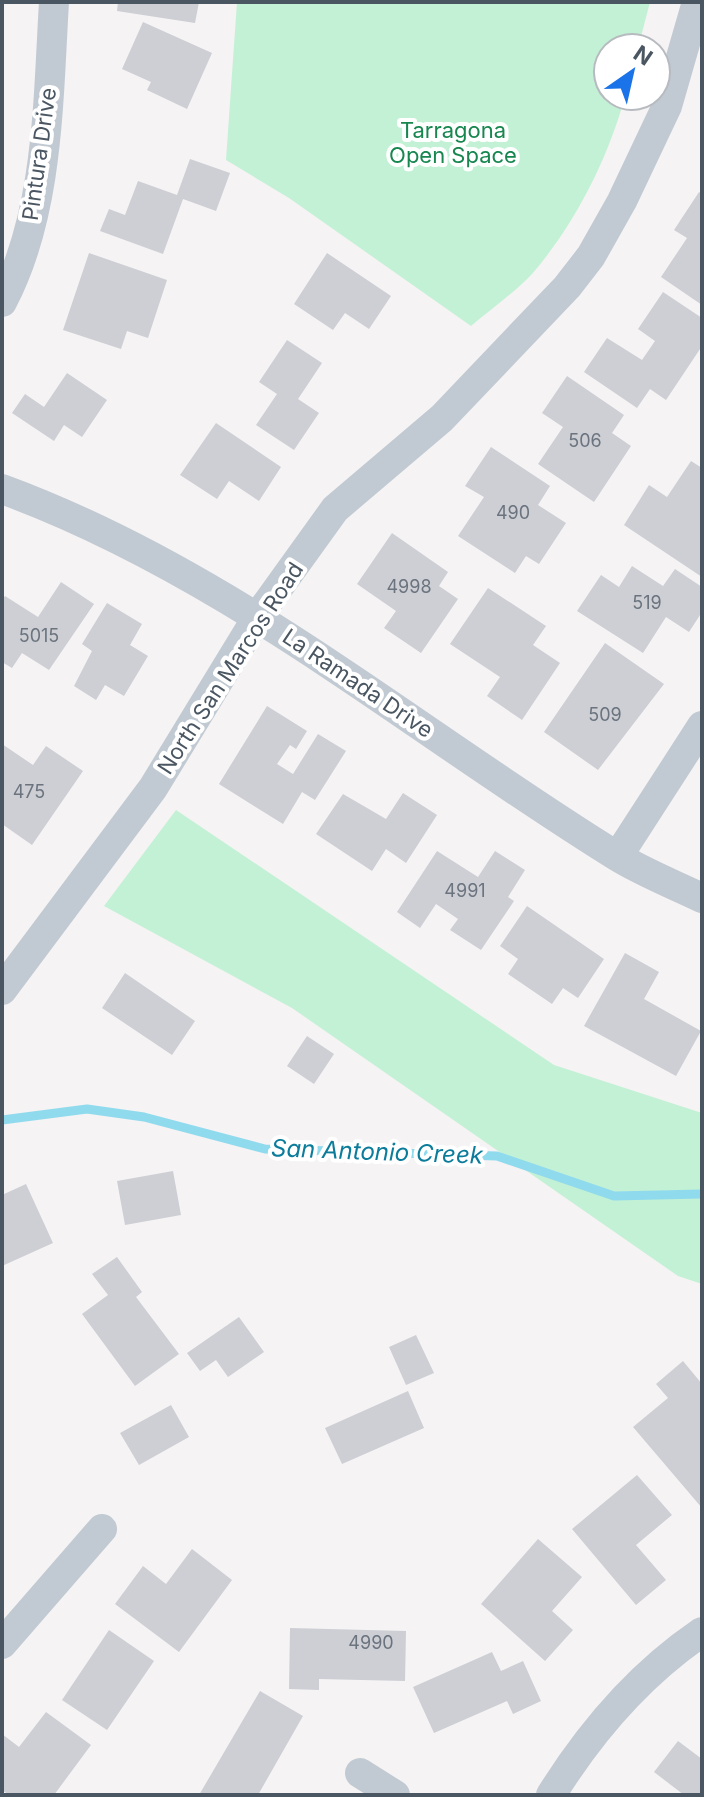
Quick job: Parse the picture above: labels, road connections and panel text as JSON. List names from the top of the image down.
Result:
{
  "streets": {
    "street": ["Pintura Drive", "North San Marcos Road", "La Ramada Drive"]
  },
  "crossings": [
    ["North San Marcos Road", "La Ramada Drive"]
  ],
  "water": ["San Antonio Creek"],
  "parks": ["Tarragona Open Space"],
  "house_numbers": [
    "506",
    "490",
    "4998",
    "519",
    "5015",
    "509",
    "475",
    "4991",
    "4990"
  ],
  "north": "top right"
}
